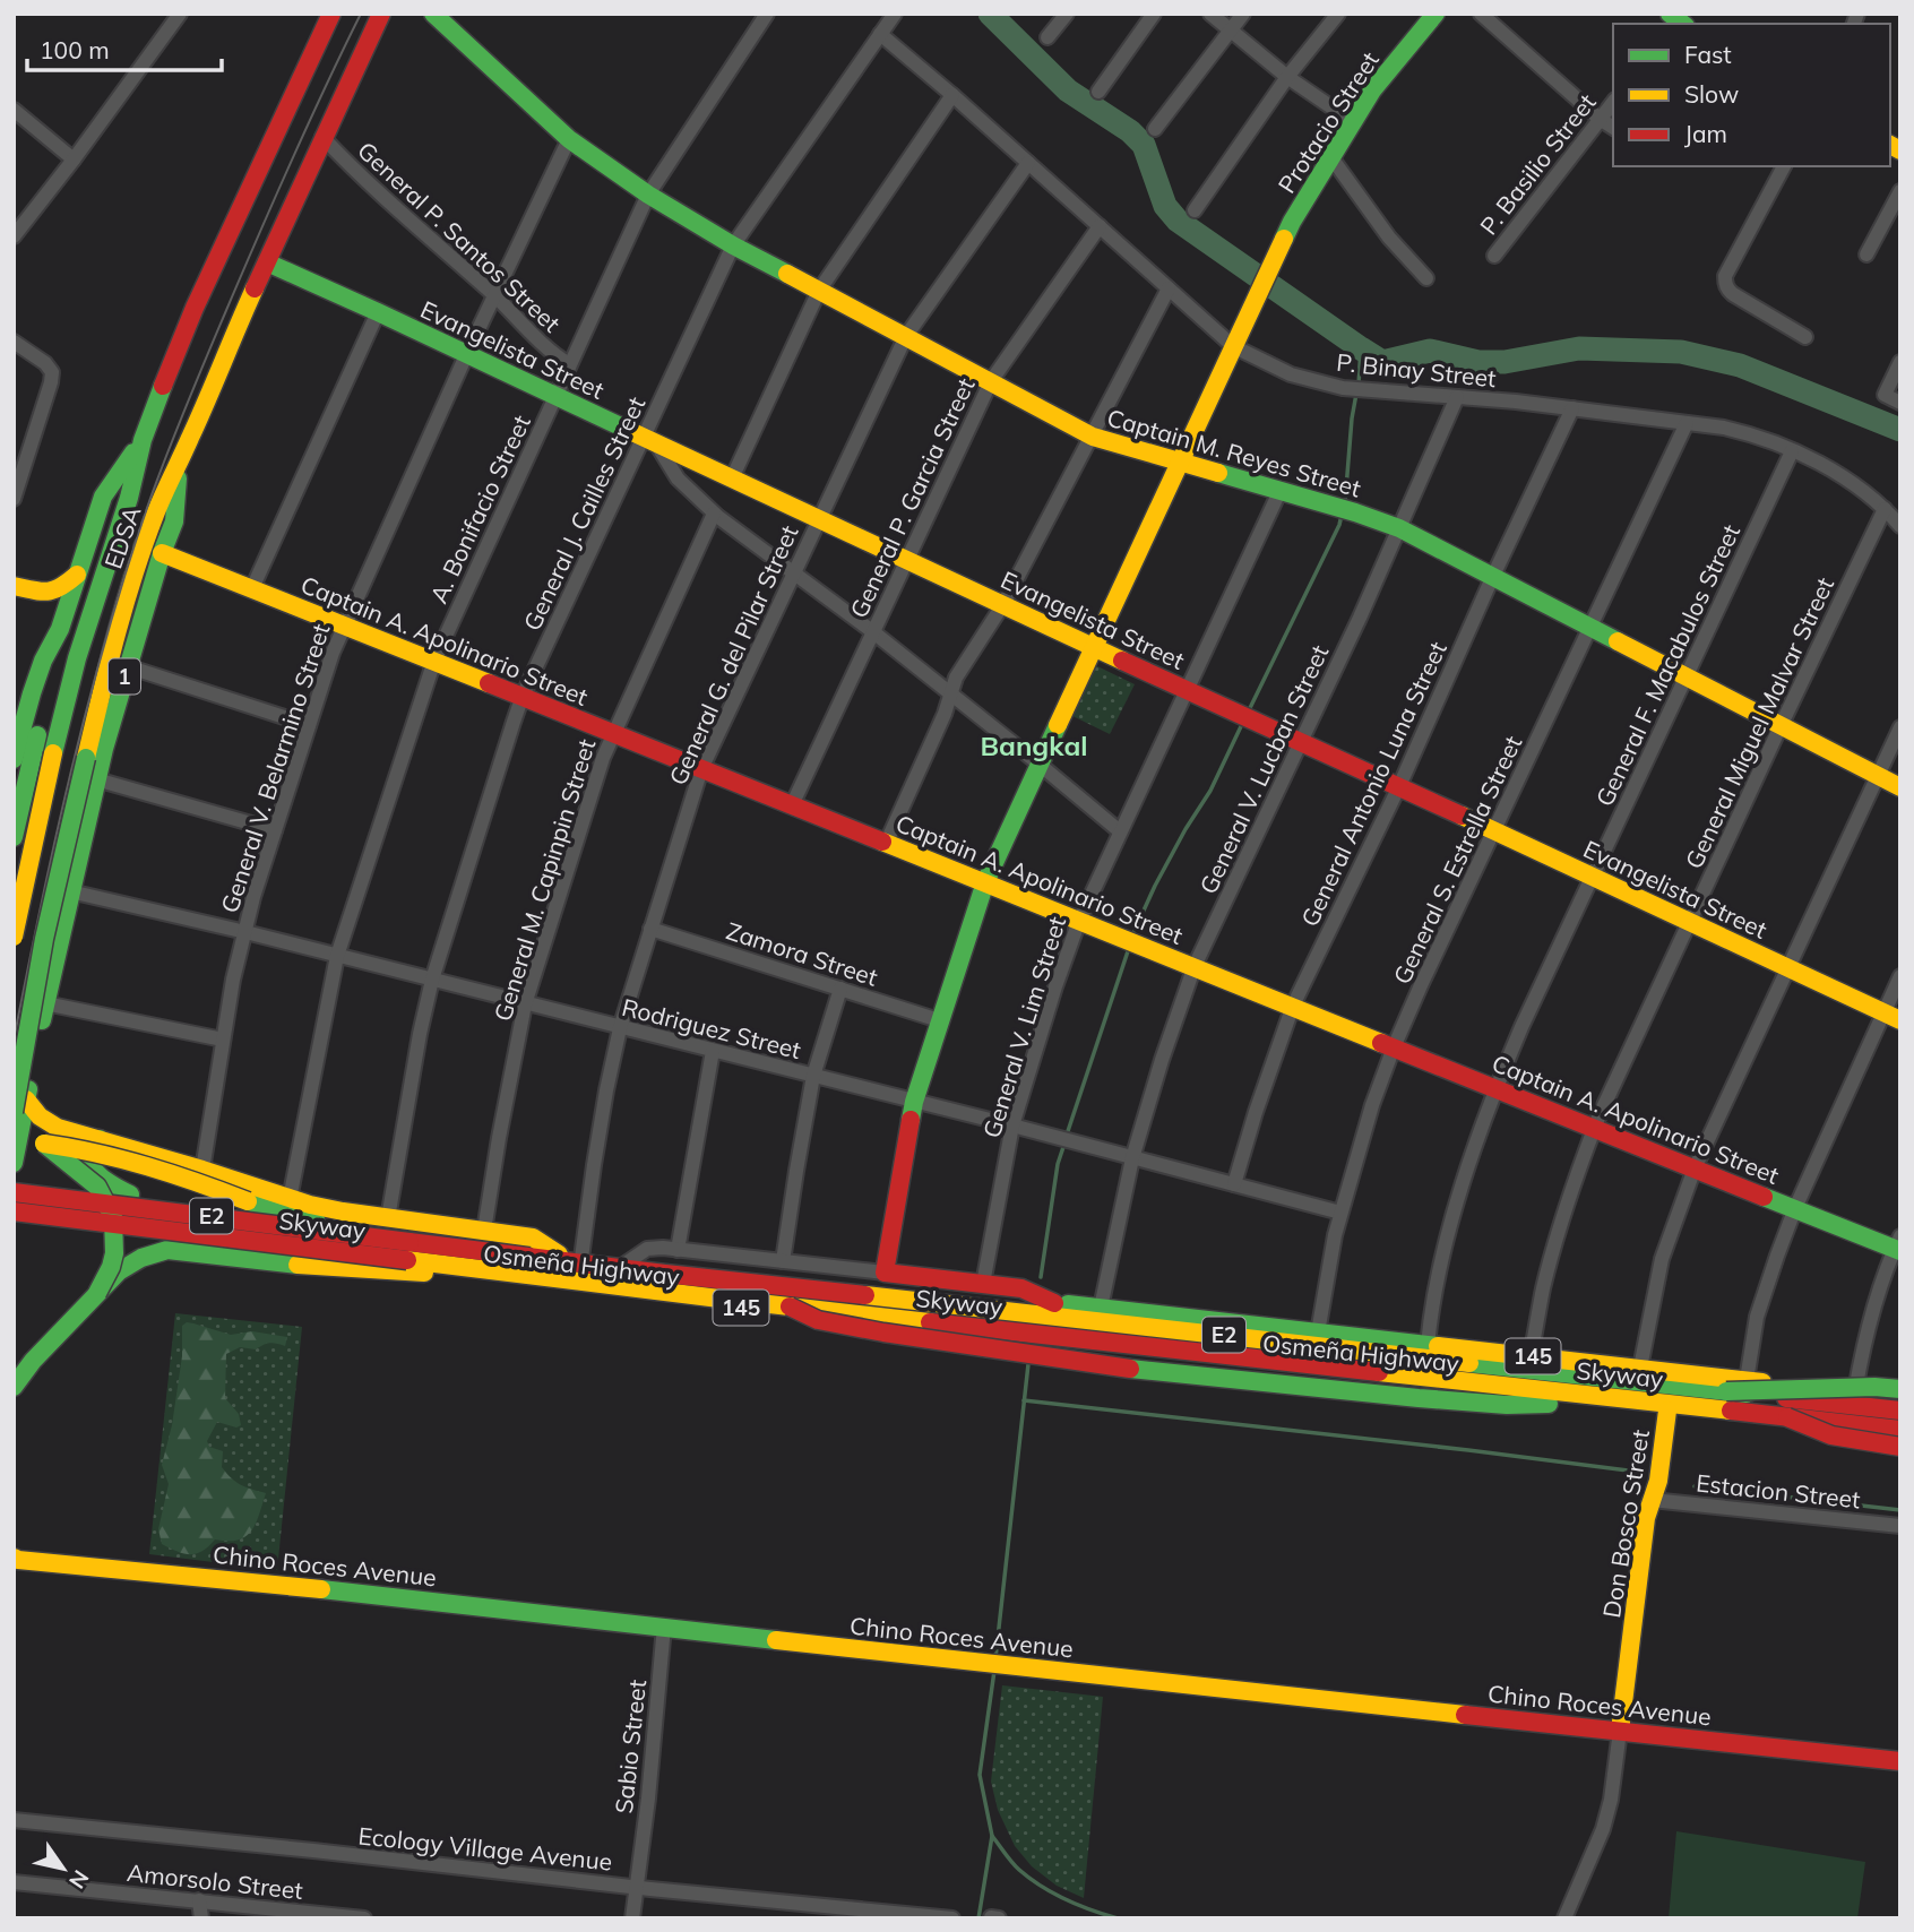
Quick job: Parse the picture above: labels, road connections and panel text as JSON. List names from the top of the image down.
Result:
{
  "streets": {
    "main road": [
      "Protacio Street",
      "Evangelista Street",
      "Captain M. Reyes Street",
      "EDSA",
      "Captain A. Apolinario Street",
      "1",
      "E2",
      "Skyway",
      "Osmeña Highway",
      "145",
      "Don Bosco Street",
      "Chino Roces Avenue"
    ],
    "street": [
      "P. Basilio Street",
      "General P. Santos Street",
      "P. Binay Street",
      "General P. Garcia Street",
      "A. Bonifacio Street",
      "General J. Cailles Street",
      "General G. del Pilar Street",
      "General F. Macabulos Street",
      "General Miguel Malvar Street",
      "General V. Belarmino Street",
      "General V. Lucban Street",
      "General Antonio Luna Street",
      "General S. Estrella Street",
      "General M. Capinpin Street",
      "Zamora Street",
      "General V. Lim Street",
      "Rodriguez Street",
      "Estacion Street",
      "Sabio Street",
      "Ecology Village Avenue",
      "Amorsolo Street"
    ]
  },
  "crossings": [
    ["Protacio Street", "Evangelista Street"],
    ["Protacio Street", "P. Binay Street"],
    ["Protacio Street", "Captain M. Reyes Street"],
    ["Protacio Street", "Captain A. Apolinario Street"],
    ["Protacio Street", "Zamora Street"],
    ["Protacio Street", "Rodriguez Street"],
    ["Protacio Street", "Osmeña Highway"],
    ["General P. Santos Street", "A. Bonifacio Street"],
    ["General P. Santos Street", "EDSA"],
    ["General P. Santos Street", "General V. Belarmino Street"],
    ["Evangelista Street", "General P. Garcia Street"],
    ["Evangelista Street", "A. Bonifacio Street"],
    ["Evangelista Street", "General J. Cailles Street"],
    ["Evangelista Street", "EDSA"],
    ["Evangelista Street", "General G. del Pilar Street"],
    ["Evangelista Street", "General F. Macabulos Street"],
    ["Evangelista Street", "General Miguel Malvar Street"],
    ["Evangelista Street", "General V. Belarmino Street"],
    ["Evangelista Street", "General V. Lucban Street"],
    ["Evangelista Street", "General Antonio Luna Street"],
    ["Evangelista Street", "General S. Estrella Street"],
    ["Evangelista Street", "General V. Lim Street"],
    ["P. Binay Street", "General P. Garcia Street"],
    ["P. Binay Street", "General J. Cailles Street"],
    ["P. Binay Street", "General G. del Pilar Street"],
    ["P. Binay Street", "General F. Macabulos Street"],
    ["P. Binay Street", "General Miguel Malvar Street"],
    ["P. Binay Street", "General V. Lucban Street"],
    ["P. Binay Street", "General Antonio Luna Street"],
    ["P. Binay Street", "General S. Estrella Street"],
    ["Captain M. Reyes Street", "General P. Garcia Street"],
    ["Captain M. Reyes Street", "A. Bonifacio Street"],
    ["Captain M. Reyes Street", "General J. Cailles Street"],
    ["Captain M. Reyes Street", "General G. del Pilar Street"],
    ["Captain M. Reyes Street", "General F. Macabulos Street"],
    ["Captain M. Reyes Street", "General Miguel Malvar Street"],
    ["Captain M. Reyes Street", "General V. Belarmino Street"],
    ["Captain M. Reyes Street", "General V. Lucban Street"],
    ["Captain M. Reyes Street", "General Antonio Luna Street"],
    ["Captain M. Reyes Street", "General S. Estrella Street"],
    ["Captain M. Reyes Street", "General V. Lim Street"],
    ["General P. Garcia Street", "Captain A. Apolinario Street"],
    ["A. Bonifacio Street", "Captain A. Apolinario Street"],
    ["A. Bonifacio Street", "Rodriguez Street"],
    ["A. Bonifacio Street", "Osmeña Highway"],
    ["General J. Cailles Street", "Captain A. Apolinario Street"],
    ["General J. Cailles Street", "Rodriguez Street"],
    ["General J. Cailles Street", "Osmeña Highway"],
    ["EDSA", "1"],
    ["EDSA", "Osmeña Highway"],
    ["Captain A. Apolinario Street", "General G. del Pilar Street"],
    ["Captain A. Apolinario Street", "General F. Macabulos Street"],
    ["Captain A. Apolinario Street", "1"],
    ["Captain A. Apolinario Street", "General Miguel Malvar Street"],
    ["Captain A. Apolinario Street", "General V. Belarmino Street"],
    ["Captain A. Apolinario Street", "General V. Lucban Street"],
    ["Captain A. Apolinario Street", "General Antonio Luna Street"],
    ["Captain A. Apolinario Street", "General S. Estrella Street"],
    ["Captain A. Apolinario Street", "General M. Capinpin Street"],
    ["Captain A. Apolinario Street", "General V. Lim Street"],
    ["General G. del Pilar Street", "Zamora Street"],
    ["General G. del Pilar Street", "Rodriguez Street"],
    ["General G. del Pilar Street", "Osmeña Highway"],
    ["General F. Macabulos Street", "Osmeña Highway"],
    ["1", "Rodriguez Street"],
    ["1", "Osmeña Highway"],
    ["General Miguel Malvar Street", "Osmeña Highway"],
    ["General V. Belarmino Street", "Rodriguez Street"],
    ["General V. Belarmino Street", "Osmeña Highway"],
    ["General V. Lucban Street", "Rodriguez Street"],
    ["General V. Lucban Street", "Osmeña Highway"],
    ["General Antonio Luna Street", "Rodriguez Street"],
    ["General S. Estrella Street", "Rodriguez Street"],
    ["General S. Estrella Street", "Osmeña Highway"],
    ["General M. Capinpin Street", "Rodriguez Street"],
    ["General M. Capinpin Street", "Osmeña Highway"],
    ["General V. Lim Street", "Rodriguez Street"],
    ["General V. Lim Street", "Osmeña Highway"],
    ["Skyway", "Osmeña Highway"],
    ["Osmeña Highway", "Don Bosco Street"],
    ["Estacion Street", "Don Bosco Street"],
    ["Don Bosco Street", "Chino Roces Avenue"],
    ["Chino Roces Avenue", "Sabio Street"],
    ["Sabio Street", "Ecology Village Avenue"]
  ],
  "districts": ["Bangkal"],
  "legend": ["Fast", "Slow", "Jam"],
  "scale_bar": "100 m",
  "north": "bottom right"
}
